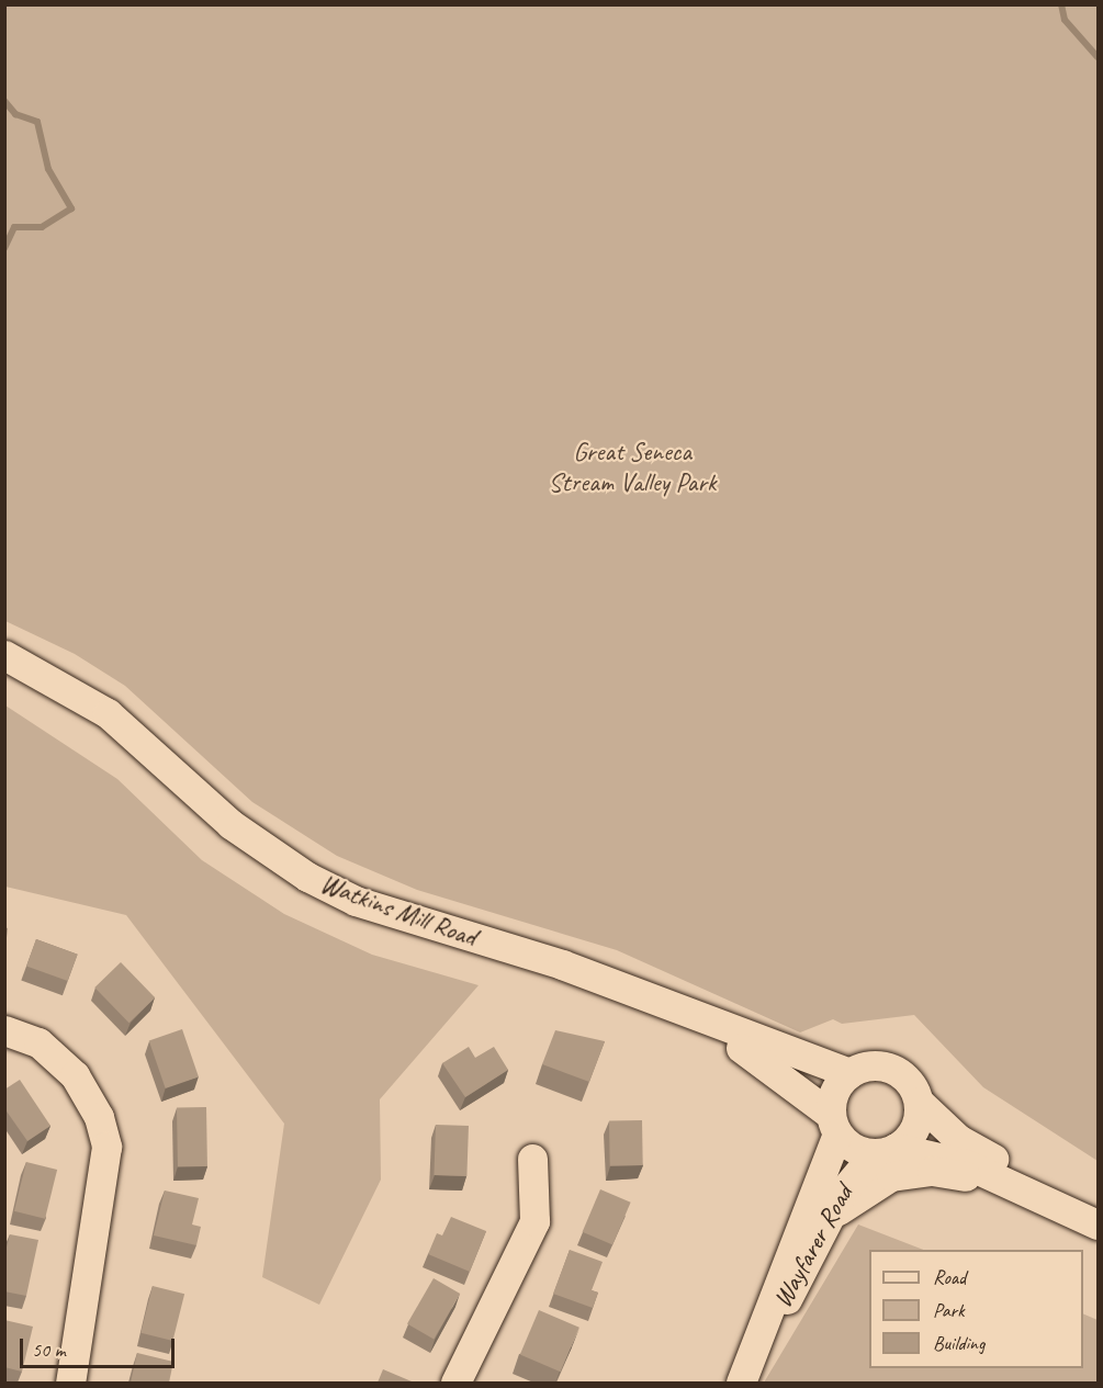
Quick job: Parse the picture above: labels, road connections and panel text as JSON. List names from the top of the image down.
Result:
{
  "streets": {
    "street": ["Watkins Mill Road", "Wayfarer Road"]
  },
  "crossings": [
    ["Watkins Mill Road", "Wayfarer Road"]
  ],
  "parks": ["Great Seneca Stream Valley Park"],
  "legend": ["Road", "Park", "Building"],
  "scale_bar": "50 m"
}
